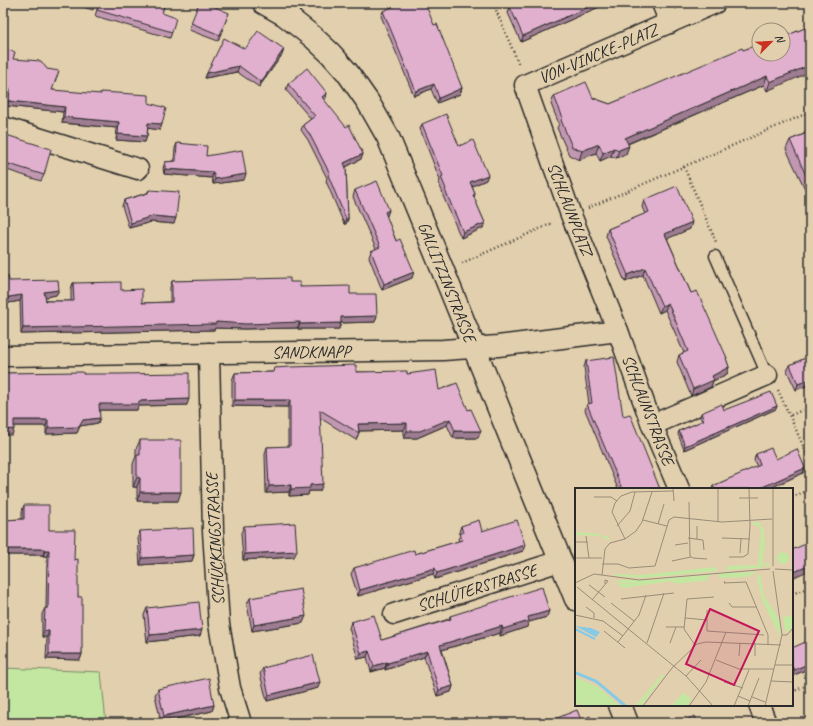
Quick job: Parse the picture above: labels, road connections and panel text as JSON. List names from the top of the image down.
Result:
{
  "streets": {
    "street": [
      "VON-VINCKE-PLATZ",
      "SCHLAUNPLATZ",
      "GALLITZINSTRASSE",
      "SANDKNAPP",
      "SCHLAUNSTRASSE",
      "SCHÜCKINGSTRASSE",
      "SCHLÜTERSTRASSE"
    ]
  },
  "crossings": [
    ["VON-VINCKE-PLATZ", "SCHLAUNPLATZ"],
    ["SCHLAUNPLATZ", "SANDKNAPP"],
    ["SCHLAUNPLATZ", "SCHLAUNSTRASSE"],
    ["GALLITZINSTRASSE", "SANDKNAPP"],
    ["GALLITZINSTRASSE", "SCHLÜTERSTRASSE"],
    ["SANDKNAPP", "SCHLAUNSTRASSE"],
    ["SANDKNAPP", "SCHÜCKINGSTRASSE"]
  ],
  "north": "top right"
}
